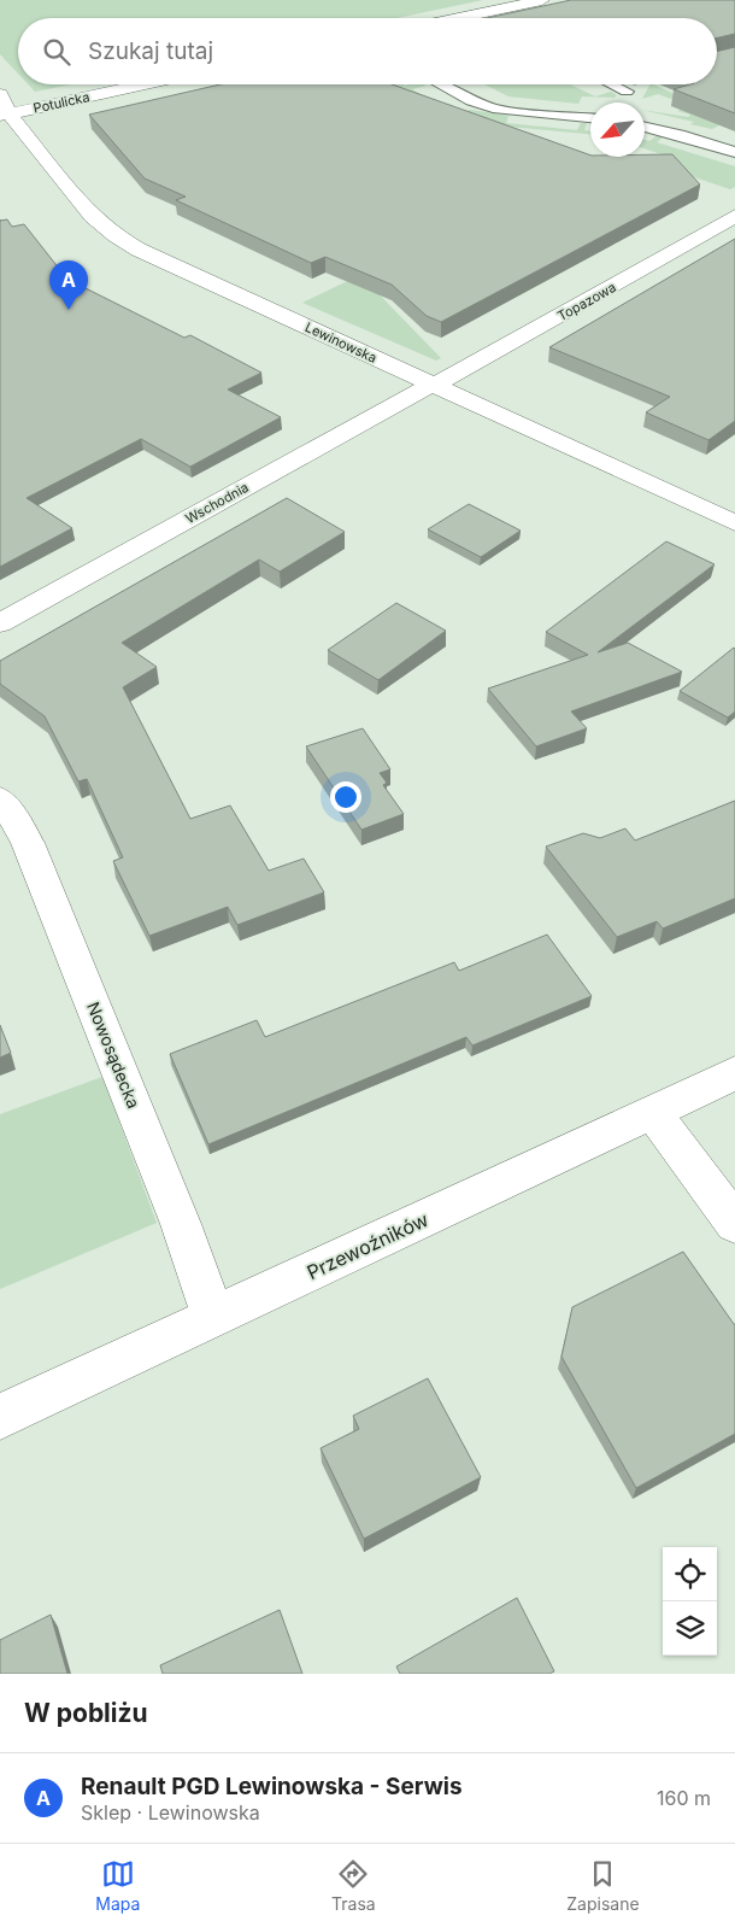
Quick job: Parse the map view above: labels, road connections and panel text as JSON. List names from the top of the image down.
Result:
{
  "streets": {
    "street": [
      "Potulicka",
      "Topazowa",
      "Lewinowska",
      "Wschodnia",
      "Nowosądecka",
      "Przewoźników"
    ]
  },
  "crossings": [
    ["Potulicka", "Lewinowska"],
    ["Topazowa", "Lewinowska"],
    ["Topazowa", "Wschodnia"],
    ["Lewinowska", "Wschodnia"],
    ["Nowosądecka", "Przewoźników"]
  ],
  "north": "bottom left",
  "page": {
    "search": "Szukaj tutaj",
    "pins": "A",
    "heading": "W pobliżu",
    "list": [
      {
        "mark": "A",
        "name": "Renault PGD Lewinowska - Serwis",
        "note": "Sklep · Lewinowska",
        "value": "160 m"
      }
    ],
    "nav": ["Mapa", "Trasa", "Zapisane"]
  }
}
